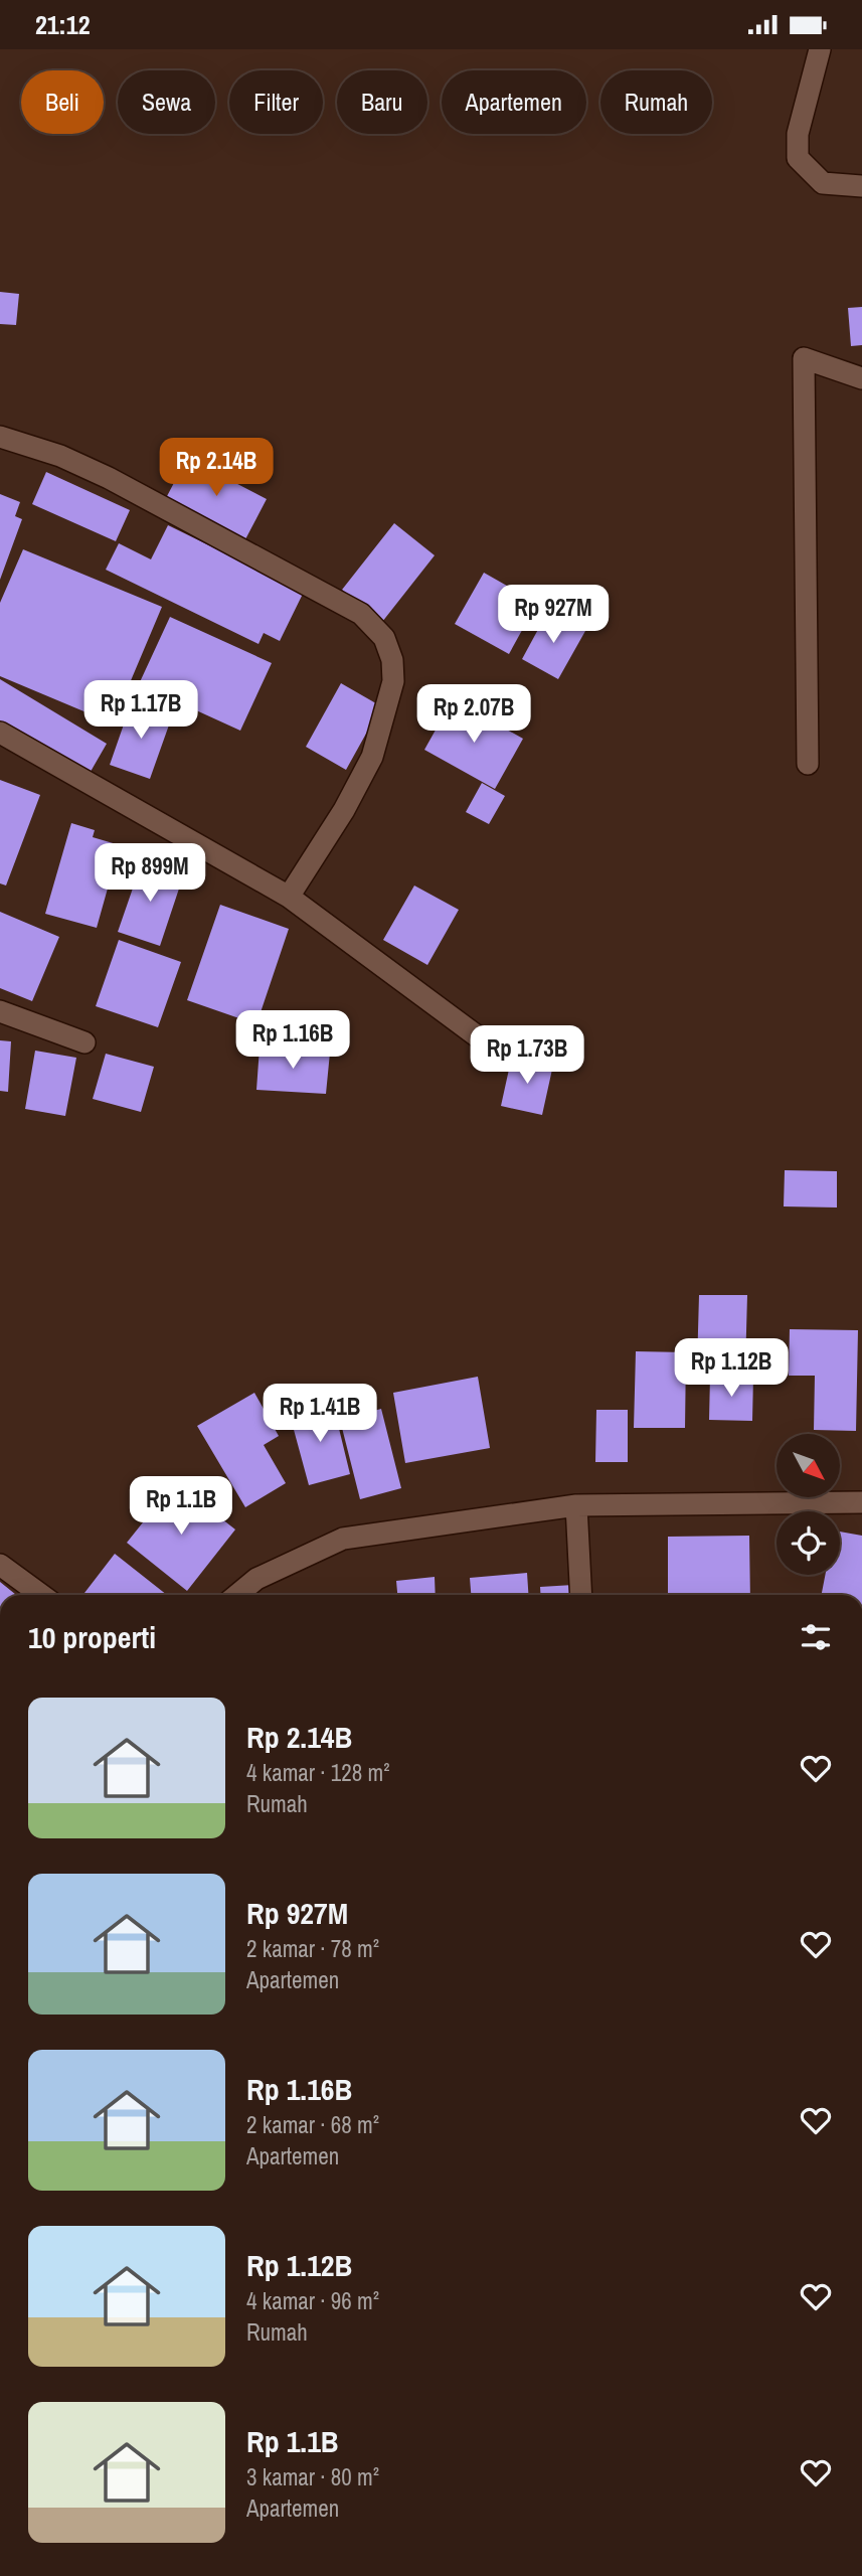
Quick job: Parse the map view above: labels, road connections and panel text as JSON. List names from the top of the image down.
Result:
{
  "north": "bottom right",
  "page": {
    "status": "21:12",
    "chip": [
      "Beli",
      "Sewa",
      "Filter",
      "Baru",
      "Apartemen",
      "Rumah"
    ],
    "price": [
      "Rp 2.14B",
      "Rp 927M",
      "Rp 1.17B",
      "Rp 2.07B",
      "Rp 899M",
      "Rp 1.16B",
      "Rp 1.73B",
      "Rp 1.12B",
      "Rp 1.41B",
      "Rp 1.1B"
    ],
    "heading": "10 properti",
    "list": [
      {
        "name": "Rp 2.14B",
        "note": "4 kamar · 128 m² · Rumah"
      },
      {
        "name": "Rp 927M",
        "note": "2 kamar · 78 m² · Apartemen"
      },
      {
        "name": "Rp 1.16B",
        "note": "2 kamar · 68 m² · Apartemen"
      },
      {
        "name": "Rp 1.12B",
        "note": "4 kamar · 96 m² · Rumah"
      },
      {
        "name": "Rp 1.1B",
        "note": "3 kamar · 80 m² · Apartemen"
      }
    ]
  }
}
